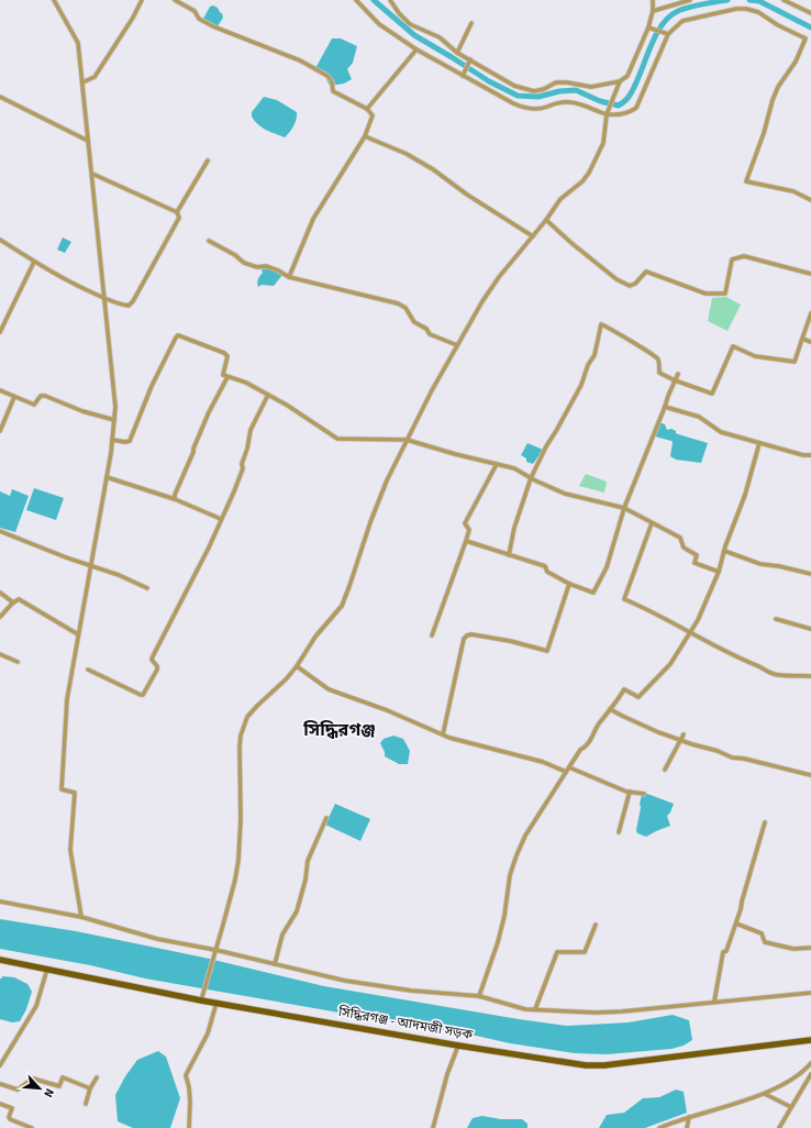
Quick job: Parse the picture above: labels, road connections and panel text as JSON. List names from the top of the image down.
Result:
{
  "streets": {
    "main road": ["সিদ্ধিরগঞ্জ - আদমজী সড়ক"]
  },
  "districts": ["সিদ্ধিরগঞ্জ"],
  "north": "bottom right"
}
